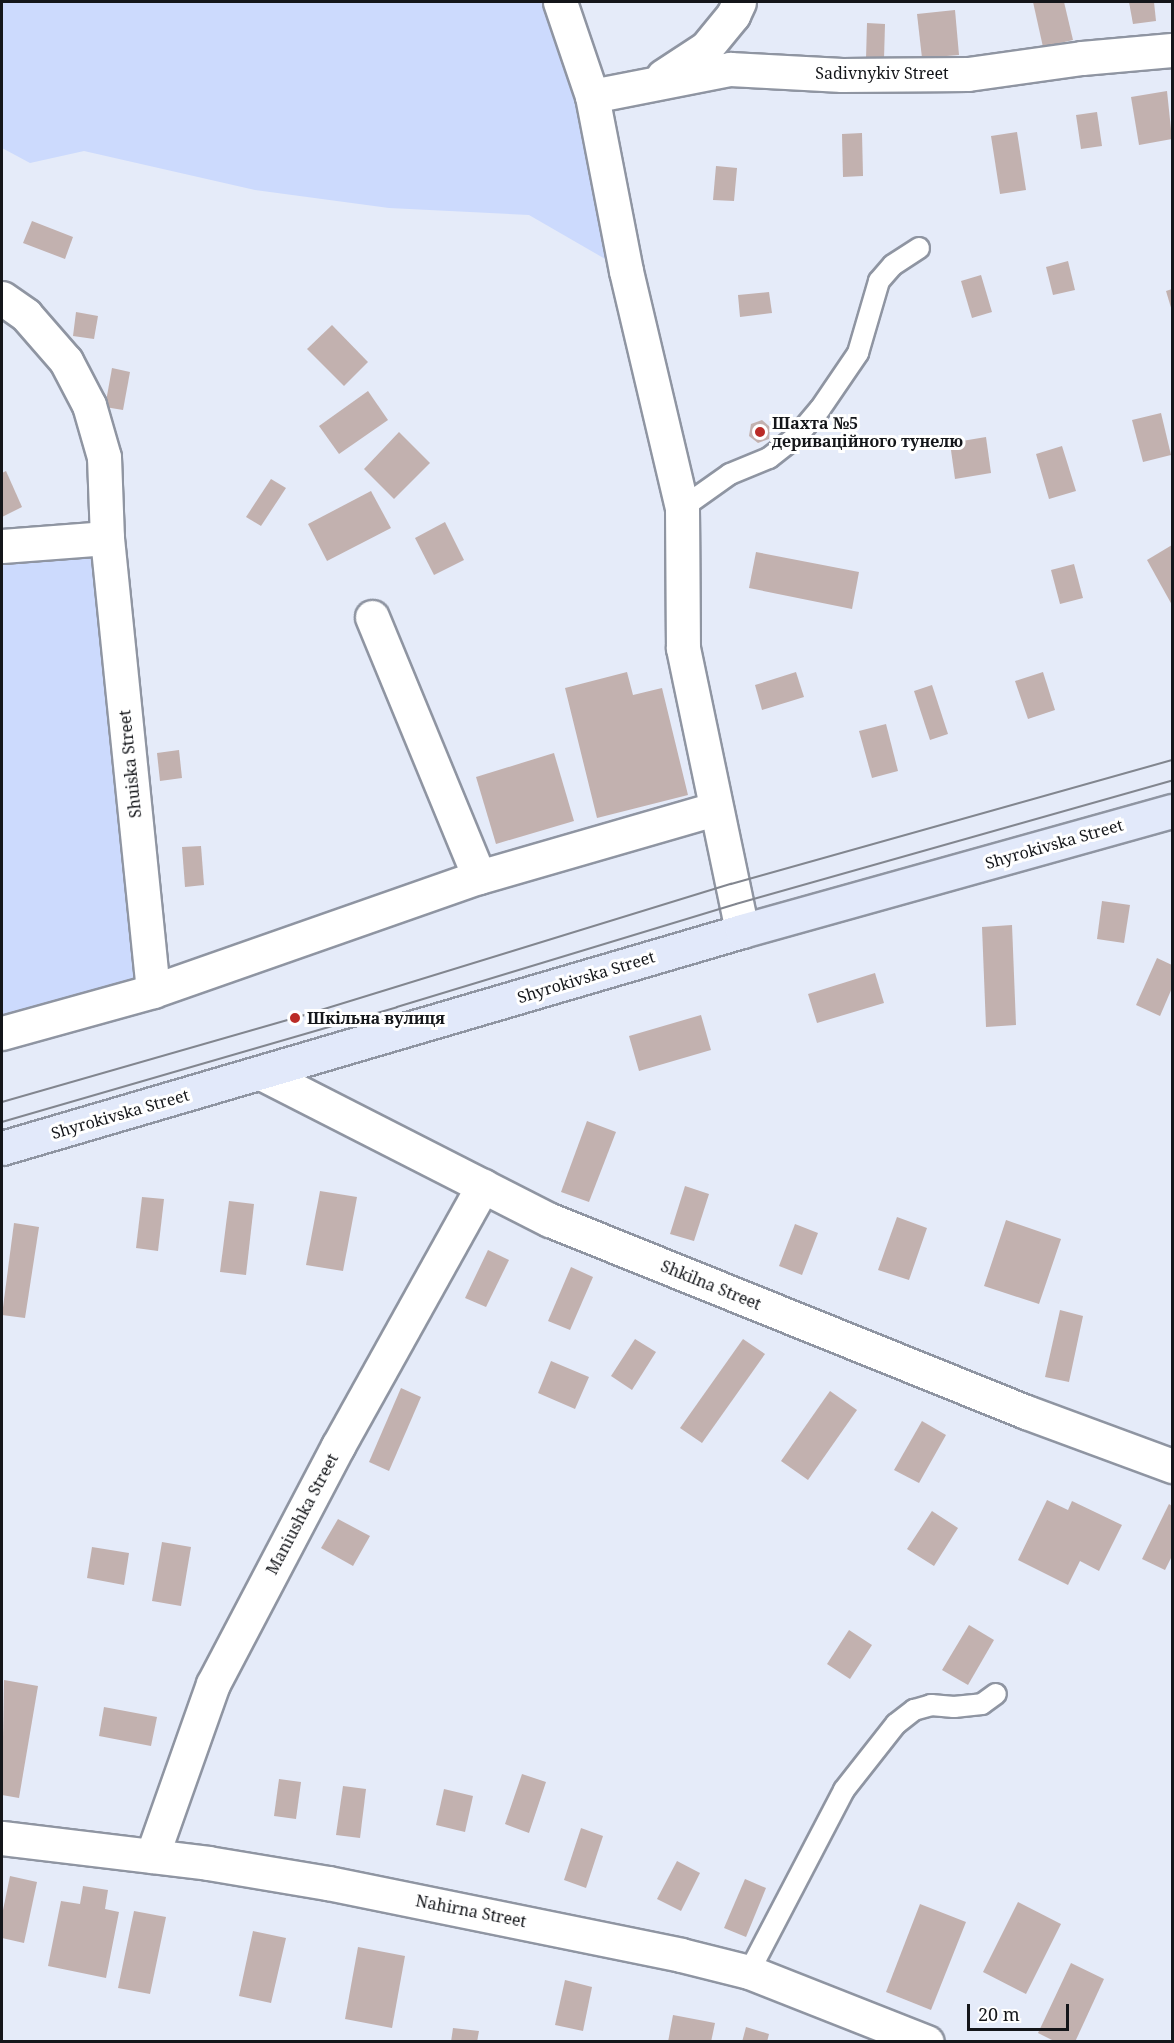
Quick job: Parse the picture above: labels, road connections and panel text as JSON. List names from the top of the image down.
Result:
{
  "streets": {
    "main road": ["Shyrokivska Street"],
    "street": [
      "Sadivnykiv Street",
      "Shuiska Street",
      "Shkilna Street",
      "Maniushka Street",
      "Nahirna Street"
    ]
  },
  "crossings": [
    ["Shyrokivska Street", "Shkilna Street"],
    ["Shkilna Street", "Maniushka Street"],
    ["Maniushka Street", "Nahirna Street"]
  ],
  "places": ["Шахта №5 дериваційного тунелю", "Шкільна вулиця"],
  "scale_bar": "20 m"
}
